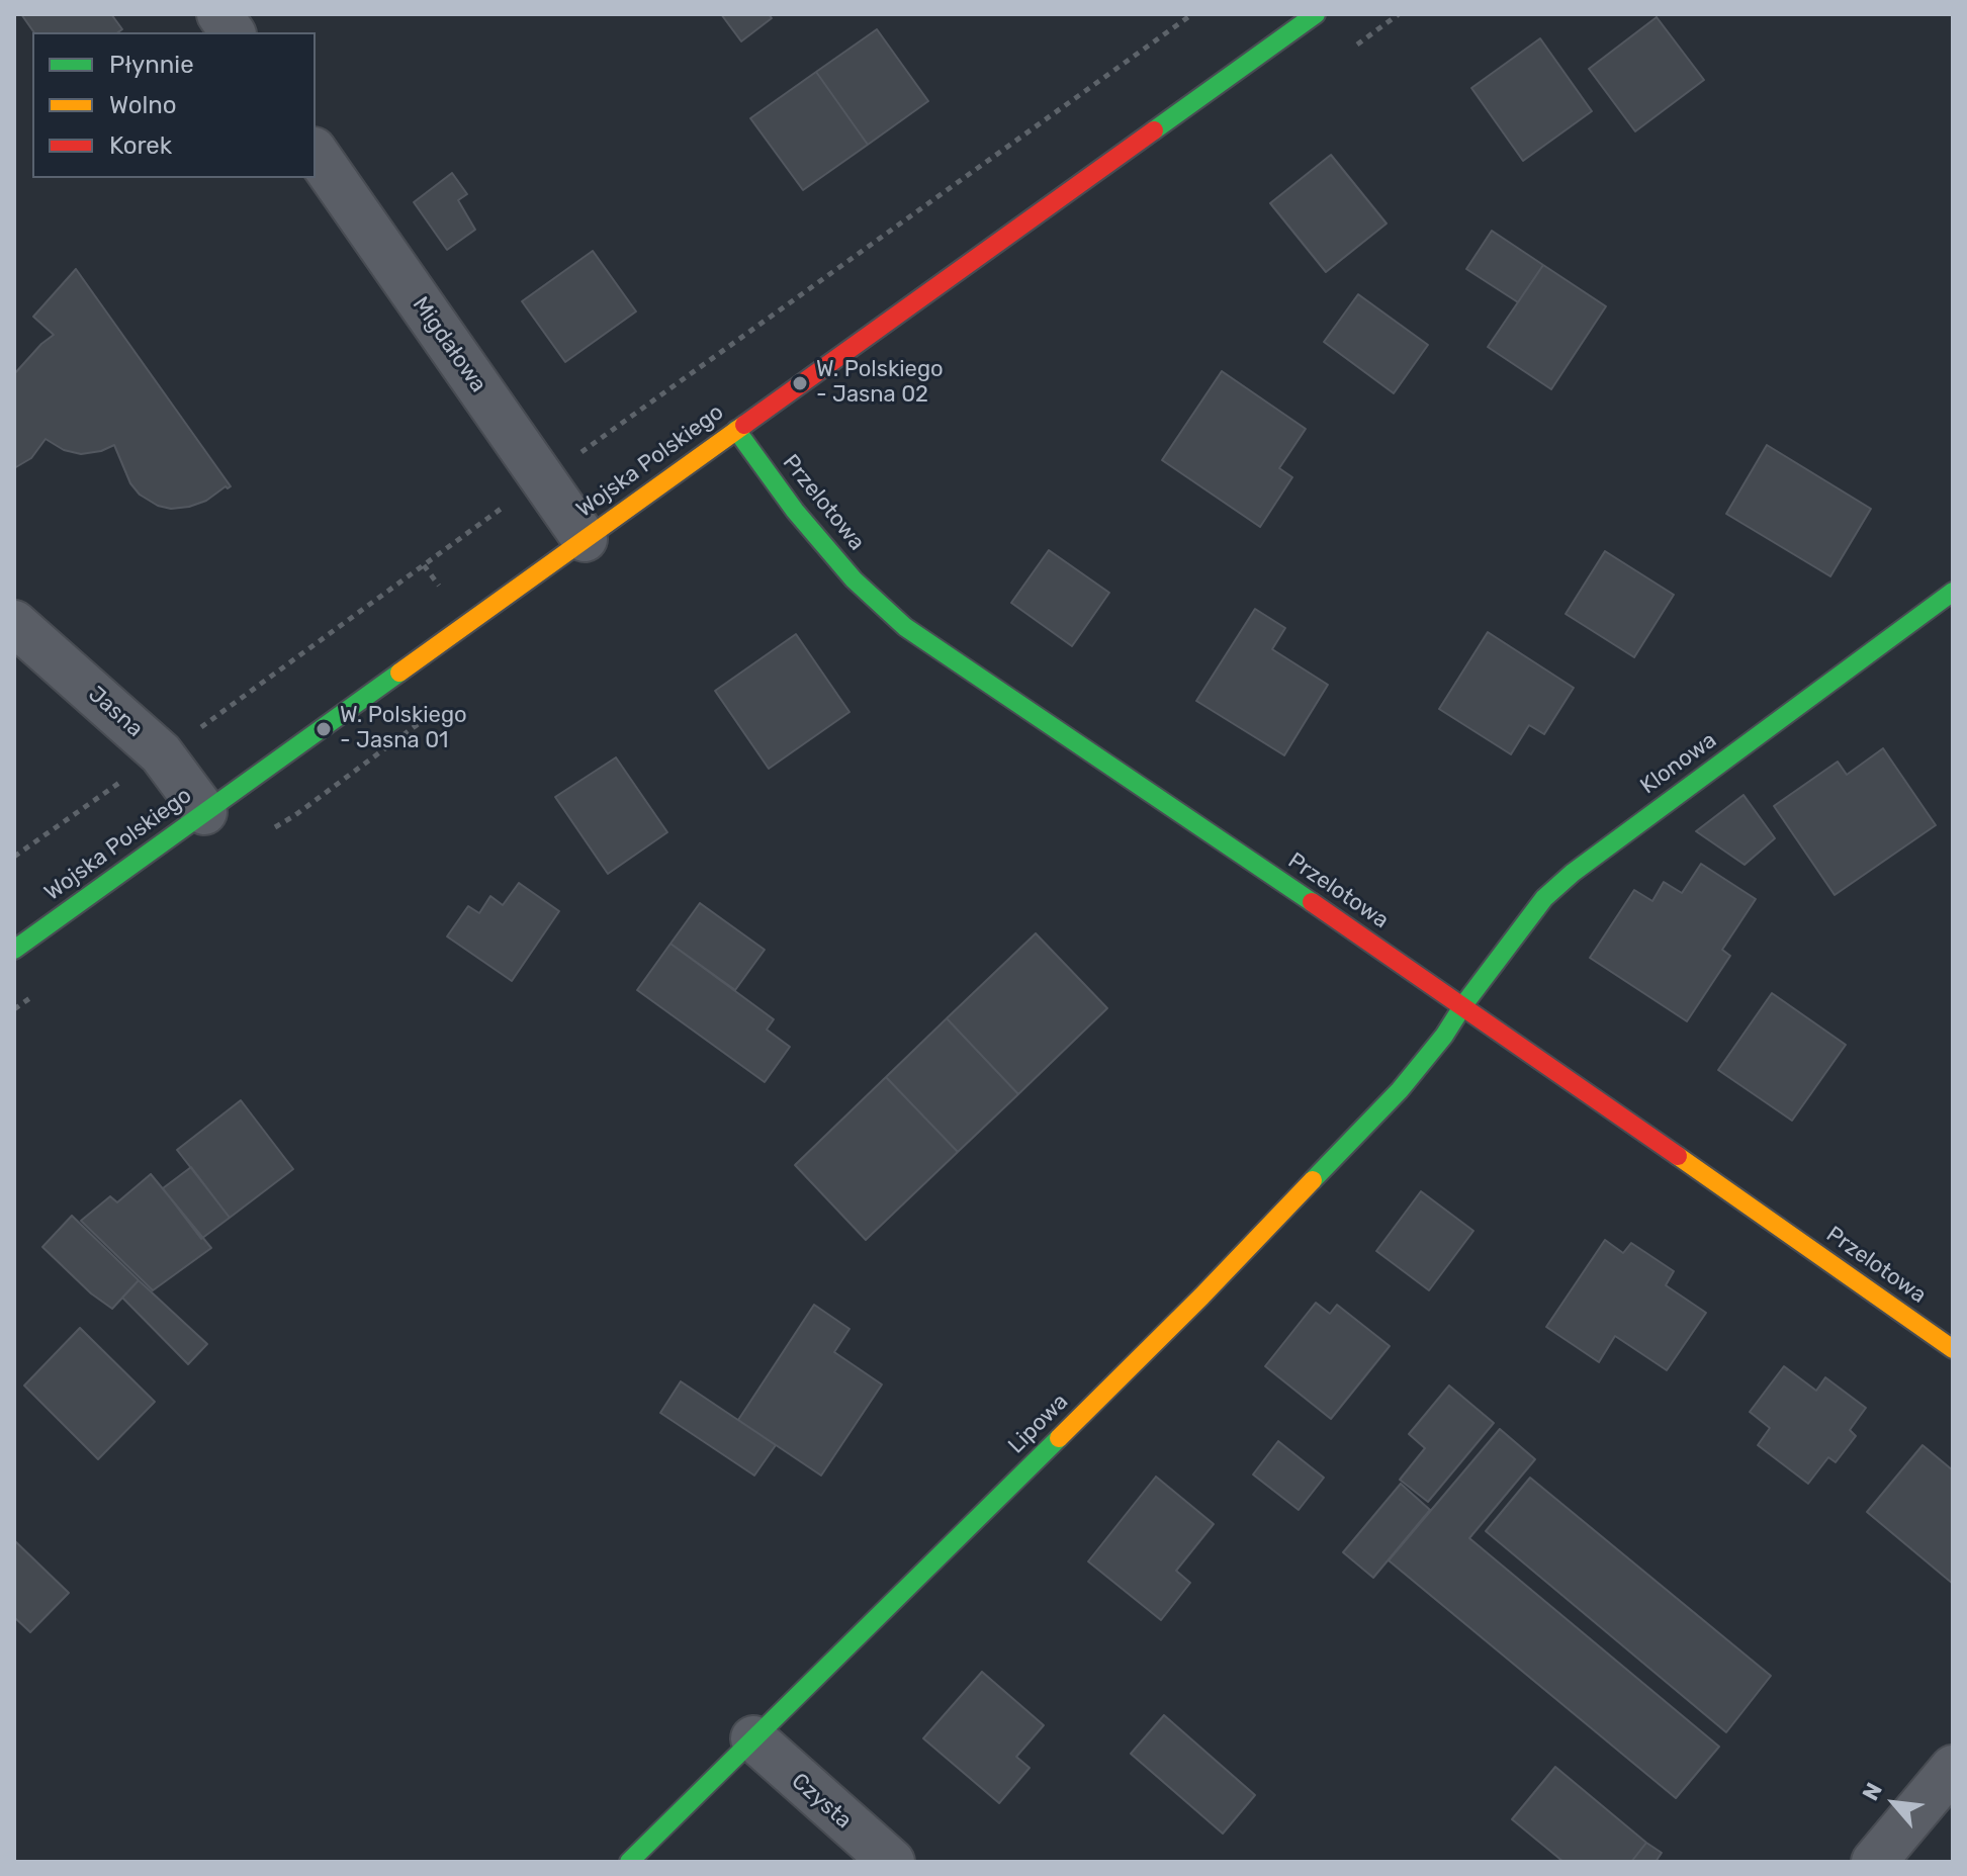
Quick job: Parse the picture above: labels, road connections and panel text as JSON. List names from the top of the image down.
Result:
{
  "streets": {
    "street": [
      "Migdałowa",
      "Wojska Polskiego",
      "Przelotowa",
      "Jasna",
      "Klonowa",
      "Lipowa",
      "Czysta"
    ]
  },
  "crossings": [
    ["Migdałowa", "Wojska Polskiego"],
    ["Wojska Polskiego", "Przelotowa"],
    ["Wojska Polskiego", "Jasna"],
    ["Przelotowa", "Klonowa"],
    ["Przelotowa", "Lipowa"],
    ["Klonowa", "Lipowa"],
    ["Lipowa", "Czysta"]
  ],
  "places": ["W. Polskiego - Jasna 02", "W. Polskiego - Jasna 01"],
  "legend": ["Płynnie", "Wolno", "Korek"],
  "north": "top left"
}
